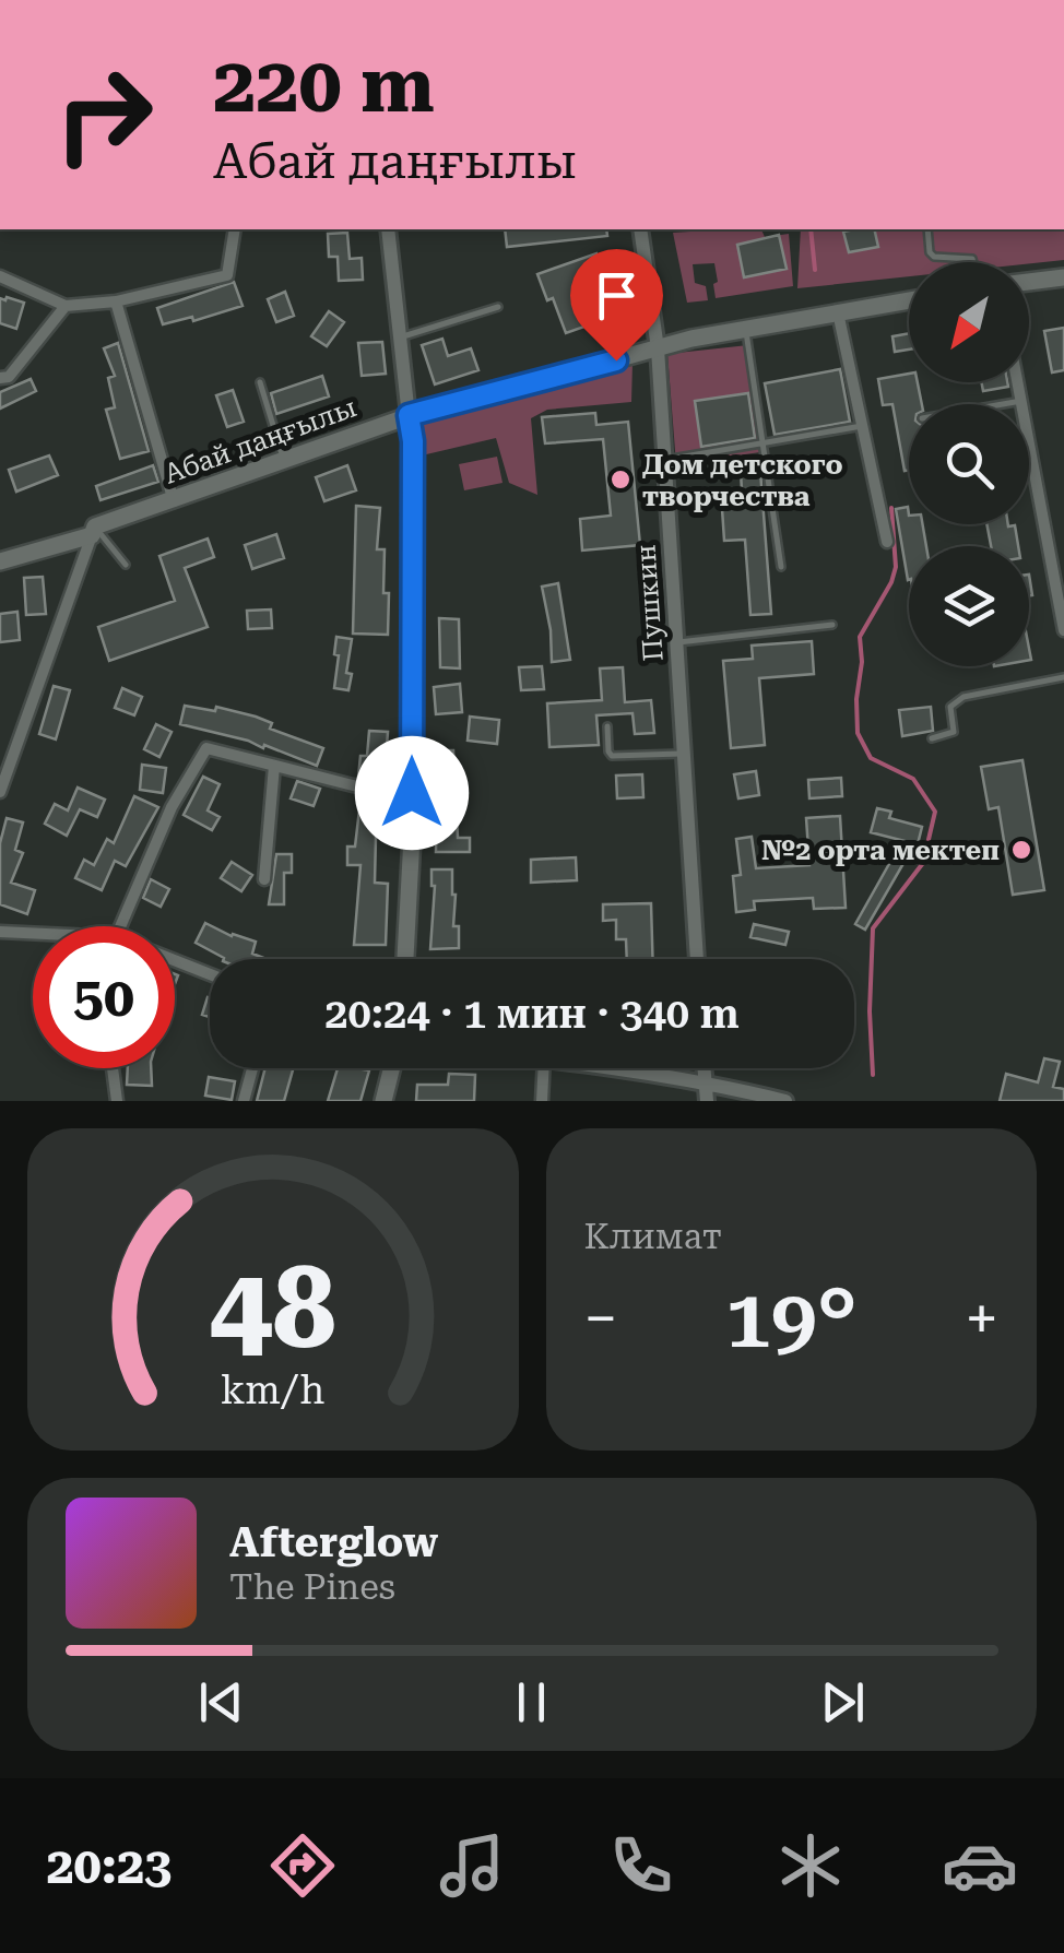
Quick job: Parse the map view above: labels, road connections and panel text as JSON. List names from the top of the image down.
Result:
{
  "streets": {
    "main road": ["Абай даңғылы"],
    "street": ["Пушкин"]
  },
  "crossings": [
    ["Абай даңғылы", "Пушкин"]
  ],
  "places": ["Дом детского творчества", "№2 орта мектеп"],
  "north": "bottom left",
  "page": {
    "turn": ["220 m", "Абай даңғылы"],
    "limit": "50",
    "trip": "20:24 · 1 мин · 340 m",
    "tile": "Климат",
    "heat": ["−", "19°", "+"],
    "song": ["Afterglow", "The Pines"],
    "tabs": "20:23",
    "gauge": ["48", "km/h"]
  }
}
